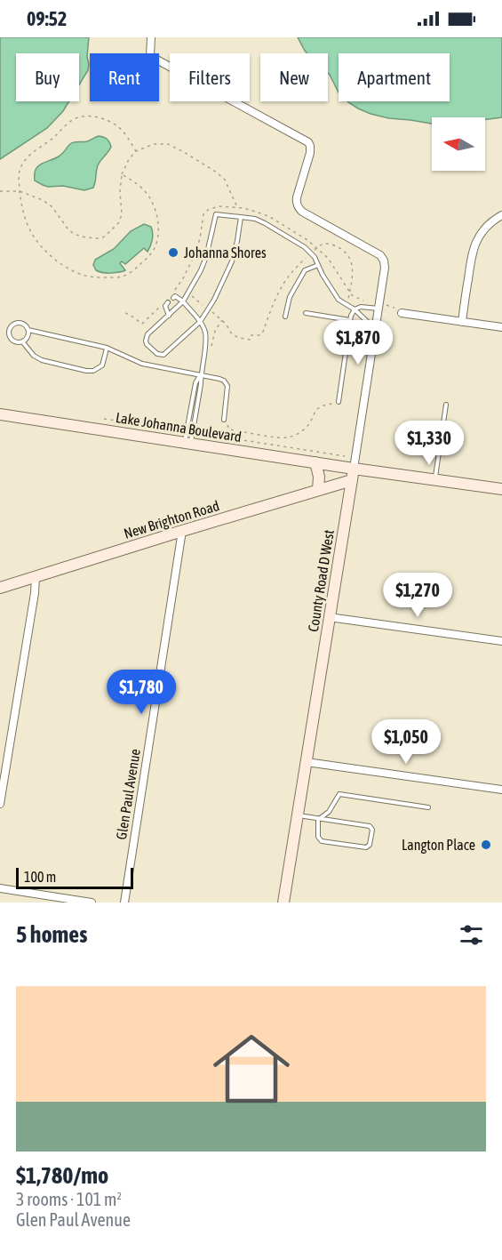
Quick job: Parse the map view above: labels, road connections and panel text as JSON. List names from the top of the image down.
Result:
{
  "streets": {
    "street": [
      "Lake Johanna Boulevard",
      "New Brighton Road",
      "County Road D West",
      "Glen Paul Avenue"
    ]
  },
  "crossings": [
    ["Lake Johanna Boulevard", "County Road D West"],
    ["New Brighton Road", "County Road D West"],
    ["New Brighton Road", "Glen Paul Avenue"]
  ],
  "places": ["Johanna Shores", "Langton Place"],
  "scale_bar": "100 m",
  "north": "left",
  "page": {
    "status": "09:52",
    "chip": [
      "Buy",
      "Rent",
      "Filters",
      "New",
      "Apartment"
    ],
    "price": [
      "$1,870",
      "$1,330",
      "$1,270",
      "$1,780",
      "$1,050"
    ],
    "scale": "100 m",
    "heading": "5 homes",
    "list": [
      {
        "name": "$1,780/mo",
        "note": "3 rooms · 101 m² · Glen Paul Avenue"
      }
    ]
  }
}
